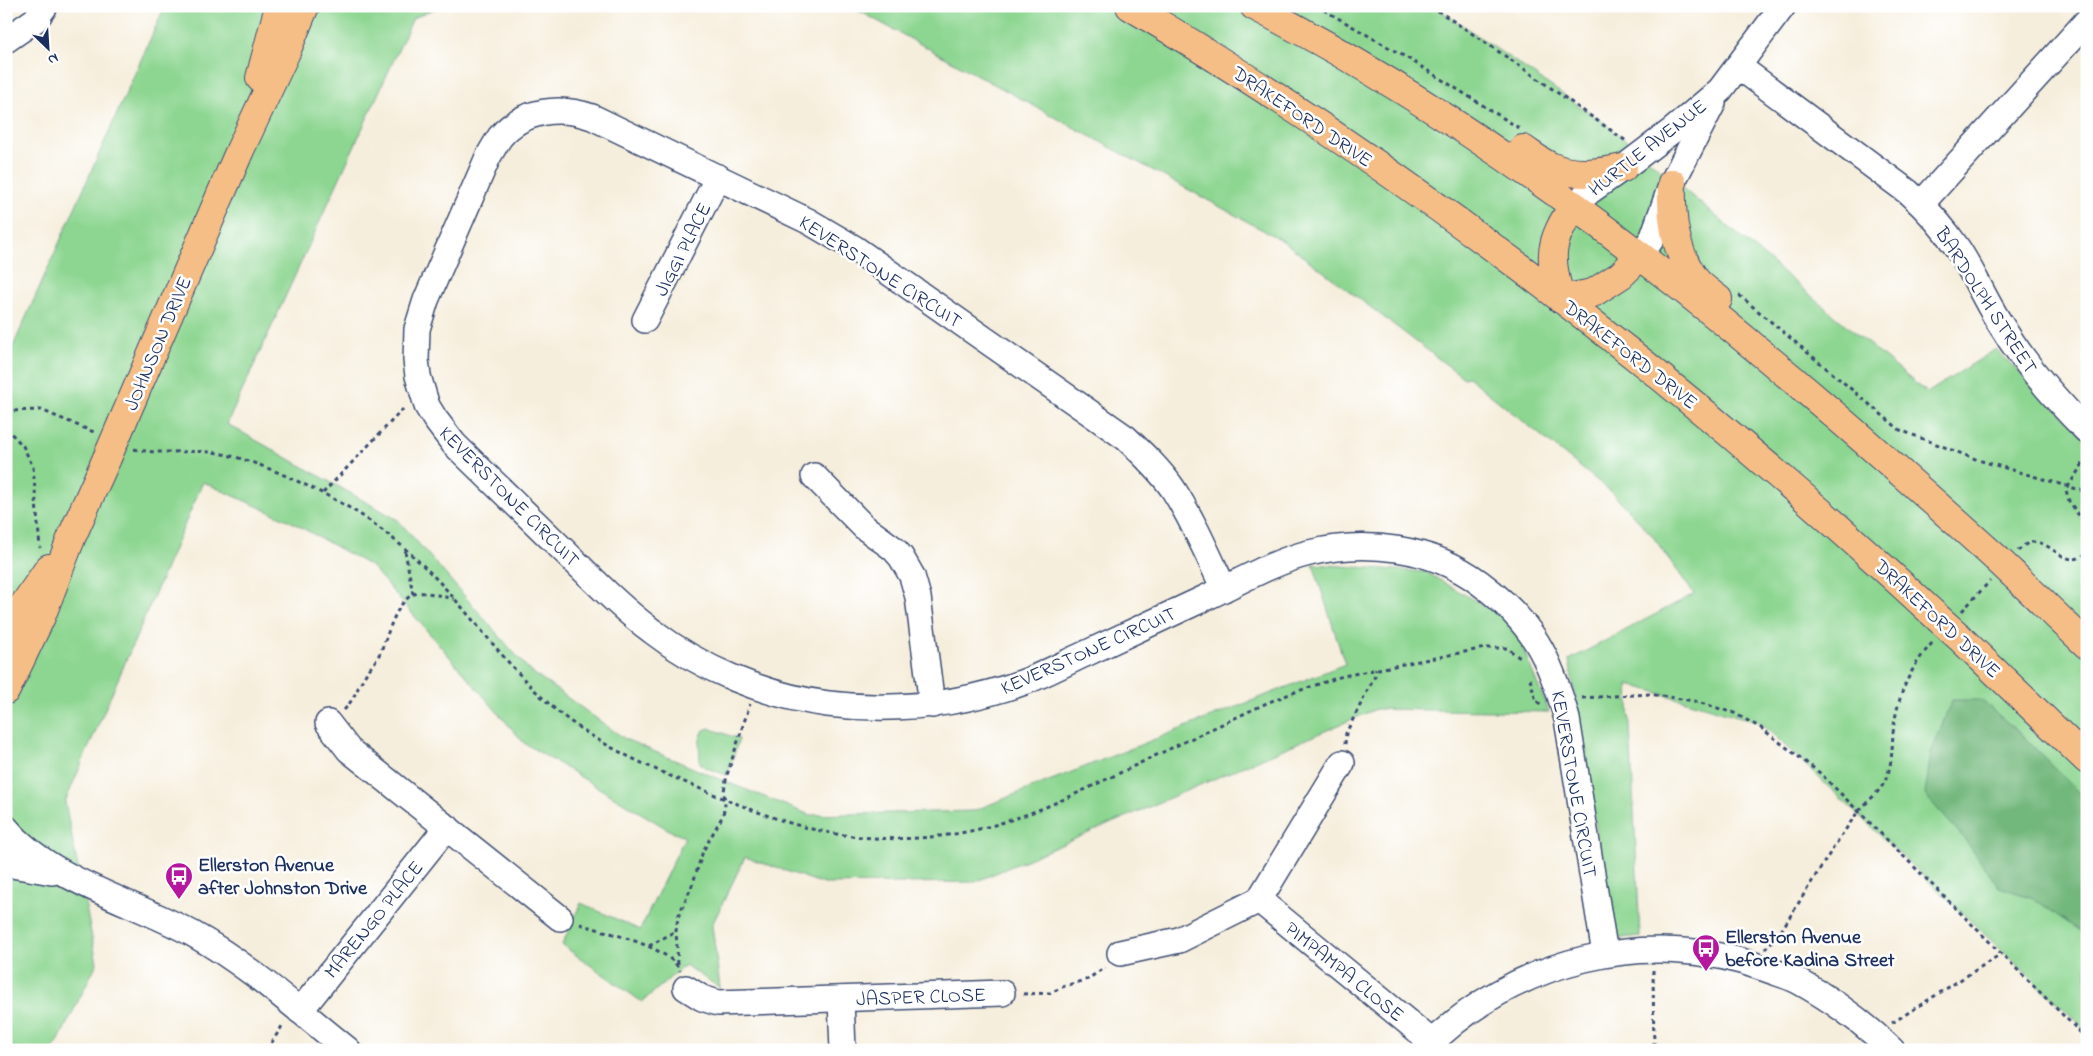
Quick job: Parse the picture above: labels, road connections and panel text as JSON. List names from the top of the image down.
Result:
{
  "streets": {
    "main road": ["DRAKEFORD DRIVE", "JOHNSON DRIVE"],
    "street": [
      "HURTLE AVENUE",
      "JIGGI PLACE",
      "KEVERSTONE CIRCUIT",
      "BARDOLPH STREET",
      "MARENGO PLACE",
      "PIMPAMPA CLOSE",
      "JASPER CLOSE"
    ]
  },
  "crossings": [
    ["HURTLE AVENUE", "BARDOLPH STREET"],
    ["JIGGI PLACE", "KEVERSTONE CIRCUIT"]
  ],
  "places": {
    "bus stop": ["Ellerston Avenue after Johnston Drive", "Ellerston Avenue before Kadina Street"]
  },
  "north": "bottom right"
}
